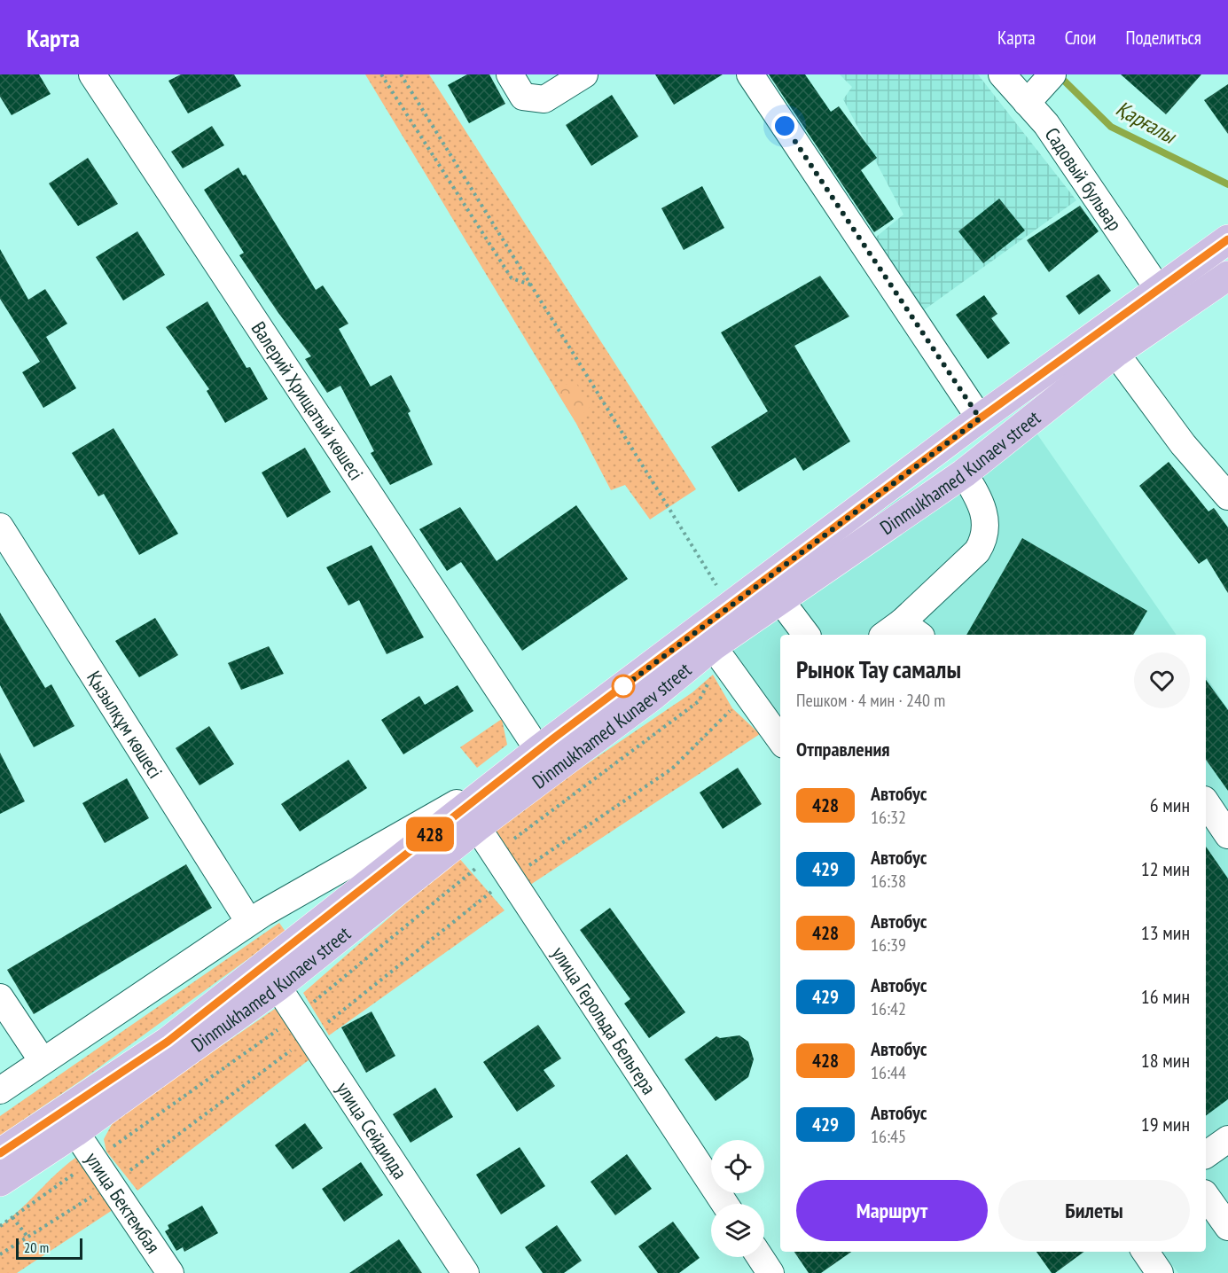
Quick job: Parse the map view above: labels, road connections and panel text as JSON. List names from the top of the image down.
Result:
{
  "streets": {
    "main road": ["Dinmukhamed Kunaev street"],
    "street": [
      "Садовый бульвар",
      "Валерий Хрищатый көшесі",
      "Қызылқұм көшесі",
      "улица Герольда Бельгера",
      "улица Сейдилда",
      "улица Бектембая"
    ]
  },
  "crossings": [
    ["Садовый бульвар", "Dinmukhamed Kunaev street"],
    ["Валерий Хрищатый көшесі", "Dinmukhamed Kunaev street"],
    ["Dinmukhamed Kunaev street", "улица Герольда Бельгера"],
    ["Dinmukhamed Kunaev street", "улица Сейдилда"],
    ["Dinmukhamed Kunaev street", "улица Бектембая"]
  ],
  "water": ["Қарғалы"],
  "lines": ["bus line 428"],
  "scale_bar": "20 m",
  "page": {
    "header": "Карта",
    "nav": ["Карта", "Слои", "Поделиться"],
    "on_map": "428",
    "heading": [
      ["Рынок Тау самалы", "Пешком · 4 мин · 240 m"],
      "Отправления"
    ],
    "list": [
      {
        "mark": "428",
        "name": "Автобус",
        "note": "16:32",
        "value": "6 мин"
      },
      {
        "mark": "429",
        "name": "Автобус",
        "note": "16:38",
        "value": "12 мин"
      },
      {
        "mark": "428",
        "name": "Автобус",
        "note": "16:39",
        "value": "13 мин"
      },
      {
        "mark": "429",
        "name": "Автобус",
        "note": "16:42",
        "value": "16 мин"
      },
      {
        "mark": "428",
        "name": "Автобус",
        "note": "16:44",
        "value": "18 мин"
      },
      {
        "mark": "429",
        "name": "Автобус",
        "note": "16:45",
        "value": "19 мин"
      }
    ],
    "buttons": ["Маршрут", "Билеты"],
    "scale": "20 m"
  }
}
